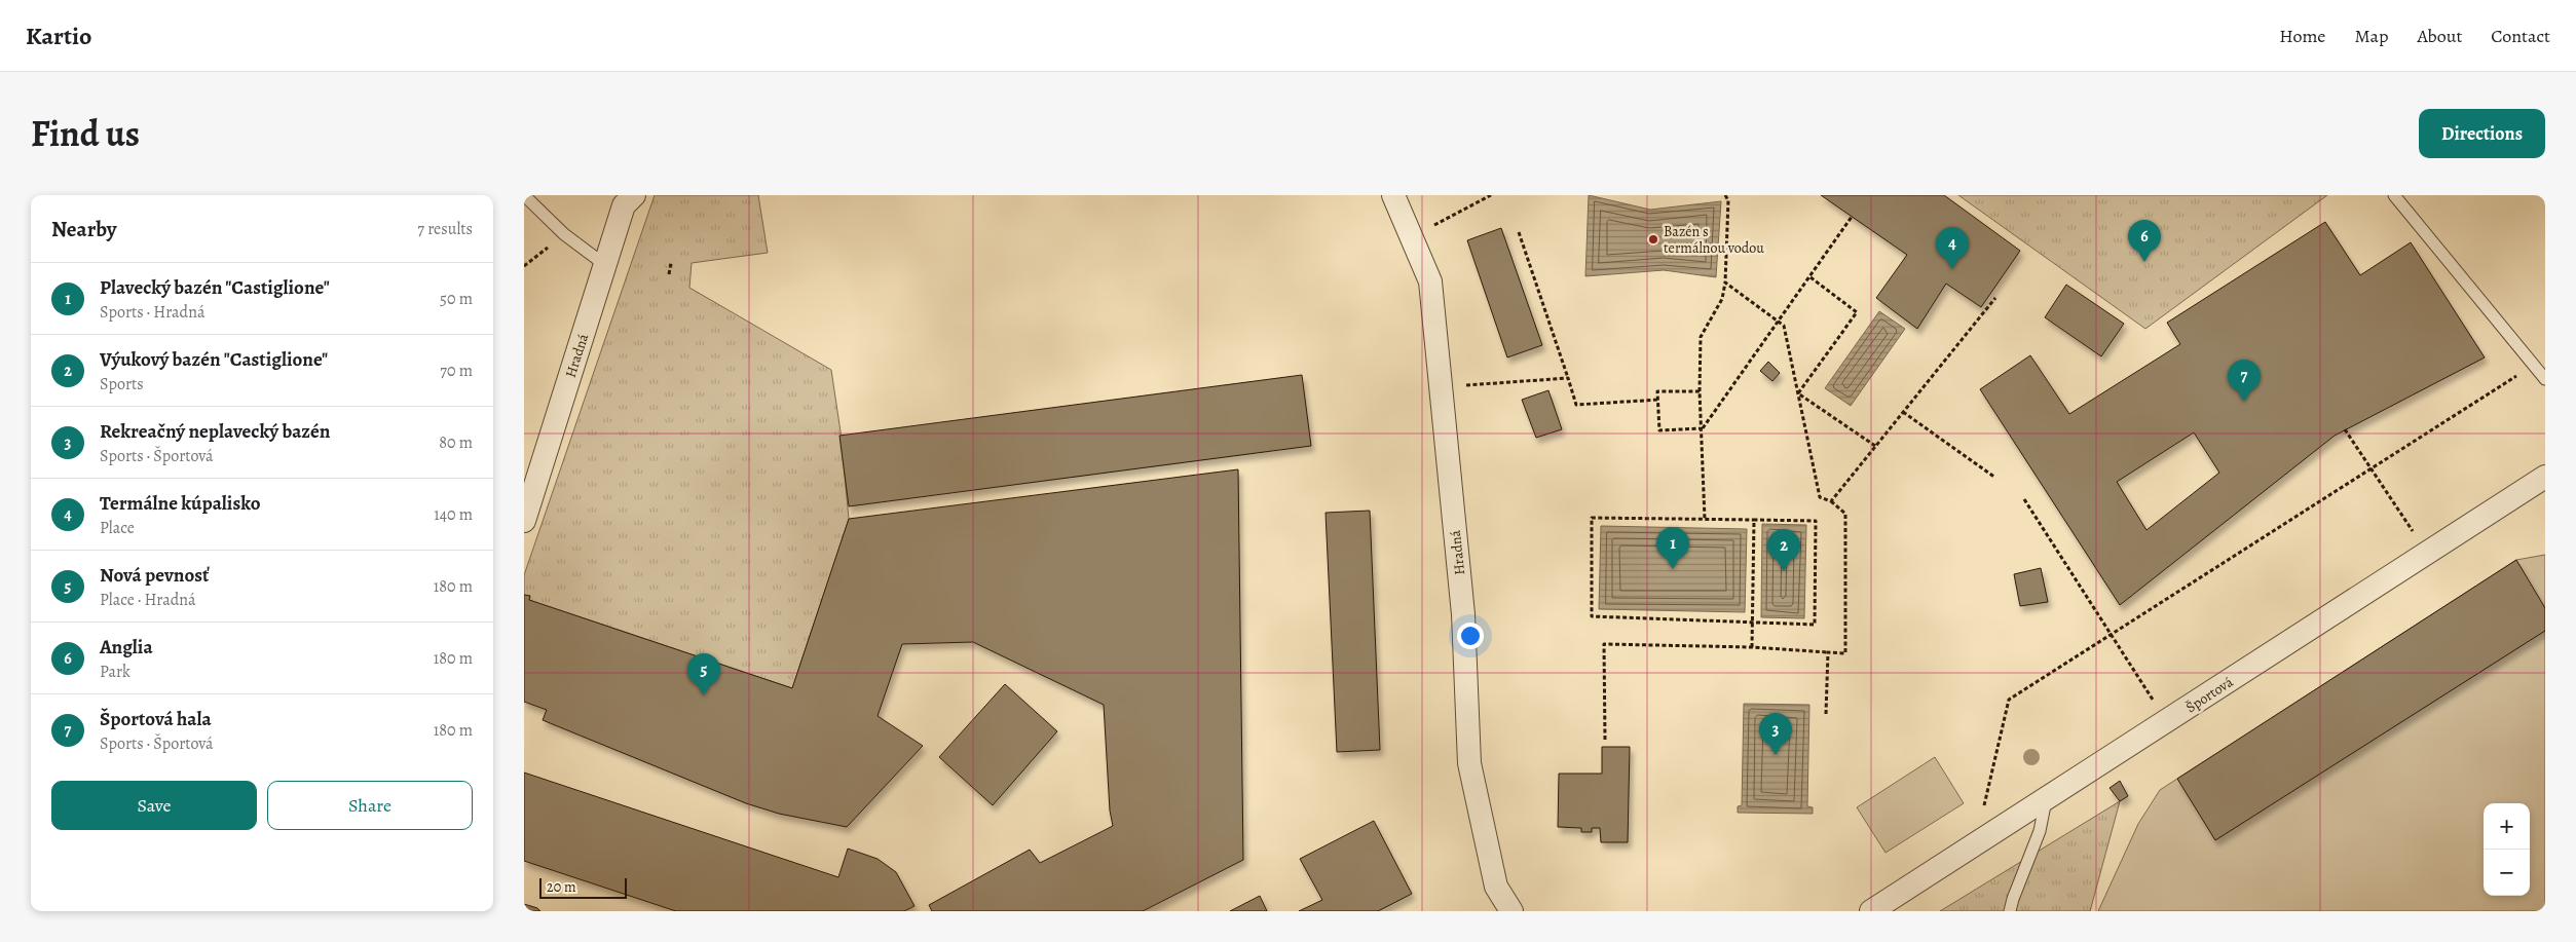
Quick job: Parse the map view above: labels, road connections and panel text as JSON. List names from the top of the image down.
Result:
{
  "streets": {
    "street": ["Hradná", "Športová"]
  },
  "places": ["Bazén s termálnou vodou"],
  "scale_bar": "20 m",
  "page": {
    "header": "Kartio",
    "nav": [
      "Home",
      "Map",
      "About",
      "Contact"
    ],
    "title": "Find us",
    "buttons": [
      "Directions",
      ["Save", "Share"]
    ],
    "heading": ["Nearby", "7 results"],
    "pins": [
      "6",
      "4",
      "7",
      "1",
      "2",
      "5",
      "3"
    ],
    "list": [
      {
        "mark": "1",
        "name": "Plavecký bazén \"Castiglione\"",
        "note": "Sports · Hradná",
        "value": "50 m"
      },
      {
        "mark": "2",
        "name": "Výukový bazén \"Castiglione\"",
        "note": "Sports",
        "value": "70 m"
      },
      {
        "mark": "3",
        "name": "Rekreačný neplavecký bazén",
        "note": "Sports · Športová",
        "value": "80 m"
      },
      {
        "mark": "4",
        "name": "Termálne kúpalisko",
        "note": "Place",
        "value": "140 m"
      },
      {
        "mark": "5",
        "name": "Nová pevnosť",
        "note": "Place · Hradná",
        "value": "180 m"
      },
      {
        "mark": "6",
        "name": "Anglia",
        "note": "Park",
        "value": "180 m"
      },
      {
        "mark": "7",
        "name": "Športová hala",
        "note": "Sports · Športová",
        "value": "180 m"
      }
    ],
    "map_buttons": ["+", "−"],
    "scale": "20 m"
  }
}
